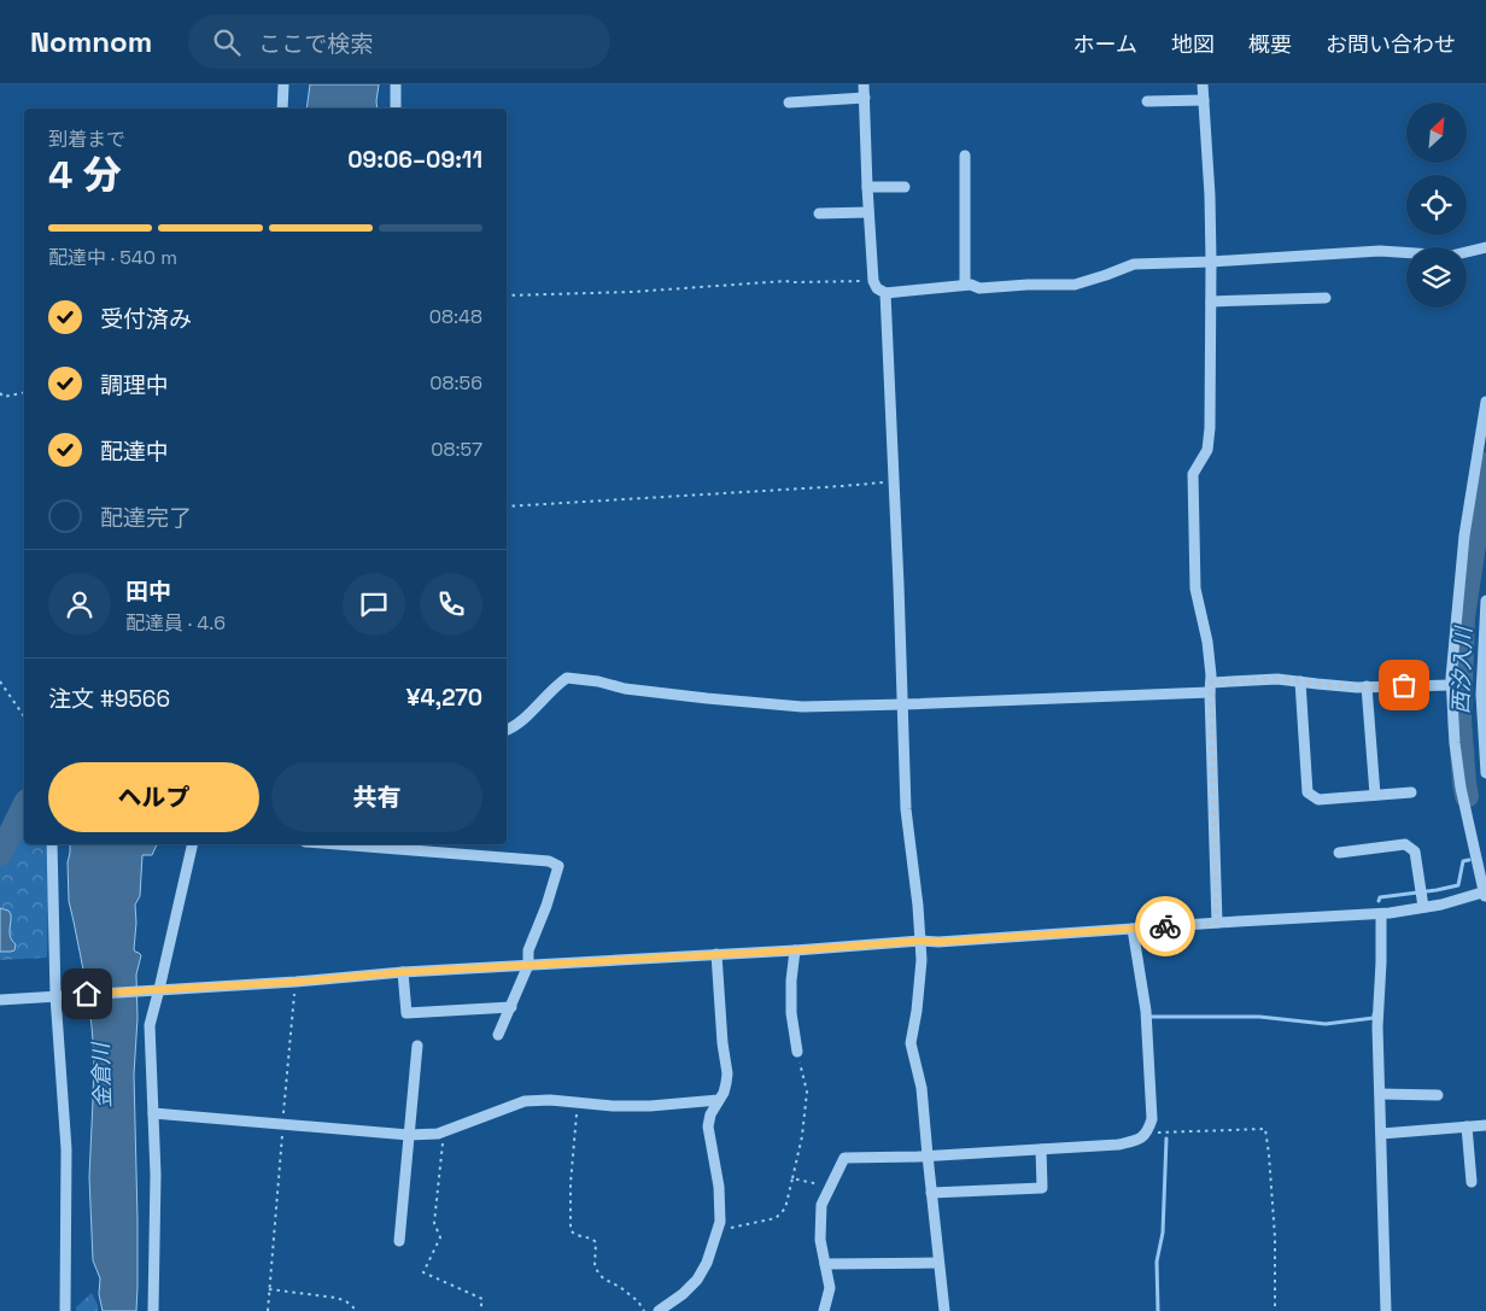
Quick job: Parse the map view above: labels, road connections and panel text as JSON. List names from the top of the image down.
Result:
{
  "water": ["西汐入川", "金倉川"],
  "north": "top right",
  "page": {
    "header": "Nomnom",
    "search": "ここで検索",
    "nav": [
      "ホーム",
      "地図",
      "概要",
      "お問い合わせ"
    ],
    "heading": ["4 分", "到着まで", "09:06–09:11"],
    "panel": [
      "田中",
      "配達員 · 4.6",
      "注文 #9566",
      "¥4,270"
    ],
    "bar": "配達中 · 540 m",
    "list": [
      ["受付済み", "08:48"],
      ["調理中", "08:56"],
      ["配達中", "08:57"],
      "配達完了"
    ],
    "buttons": ["ヘルプ", "共有"]
  }
}
